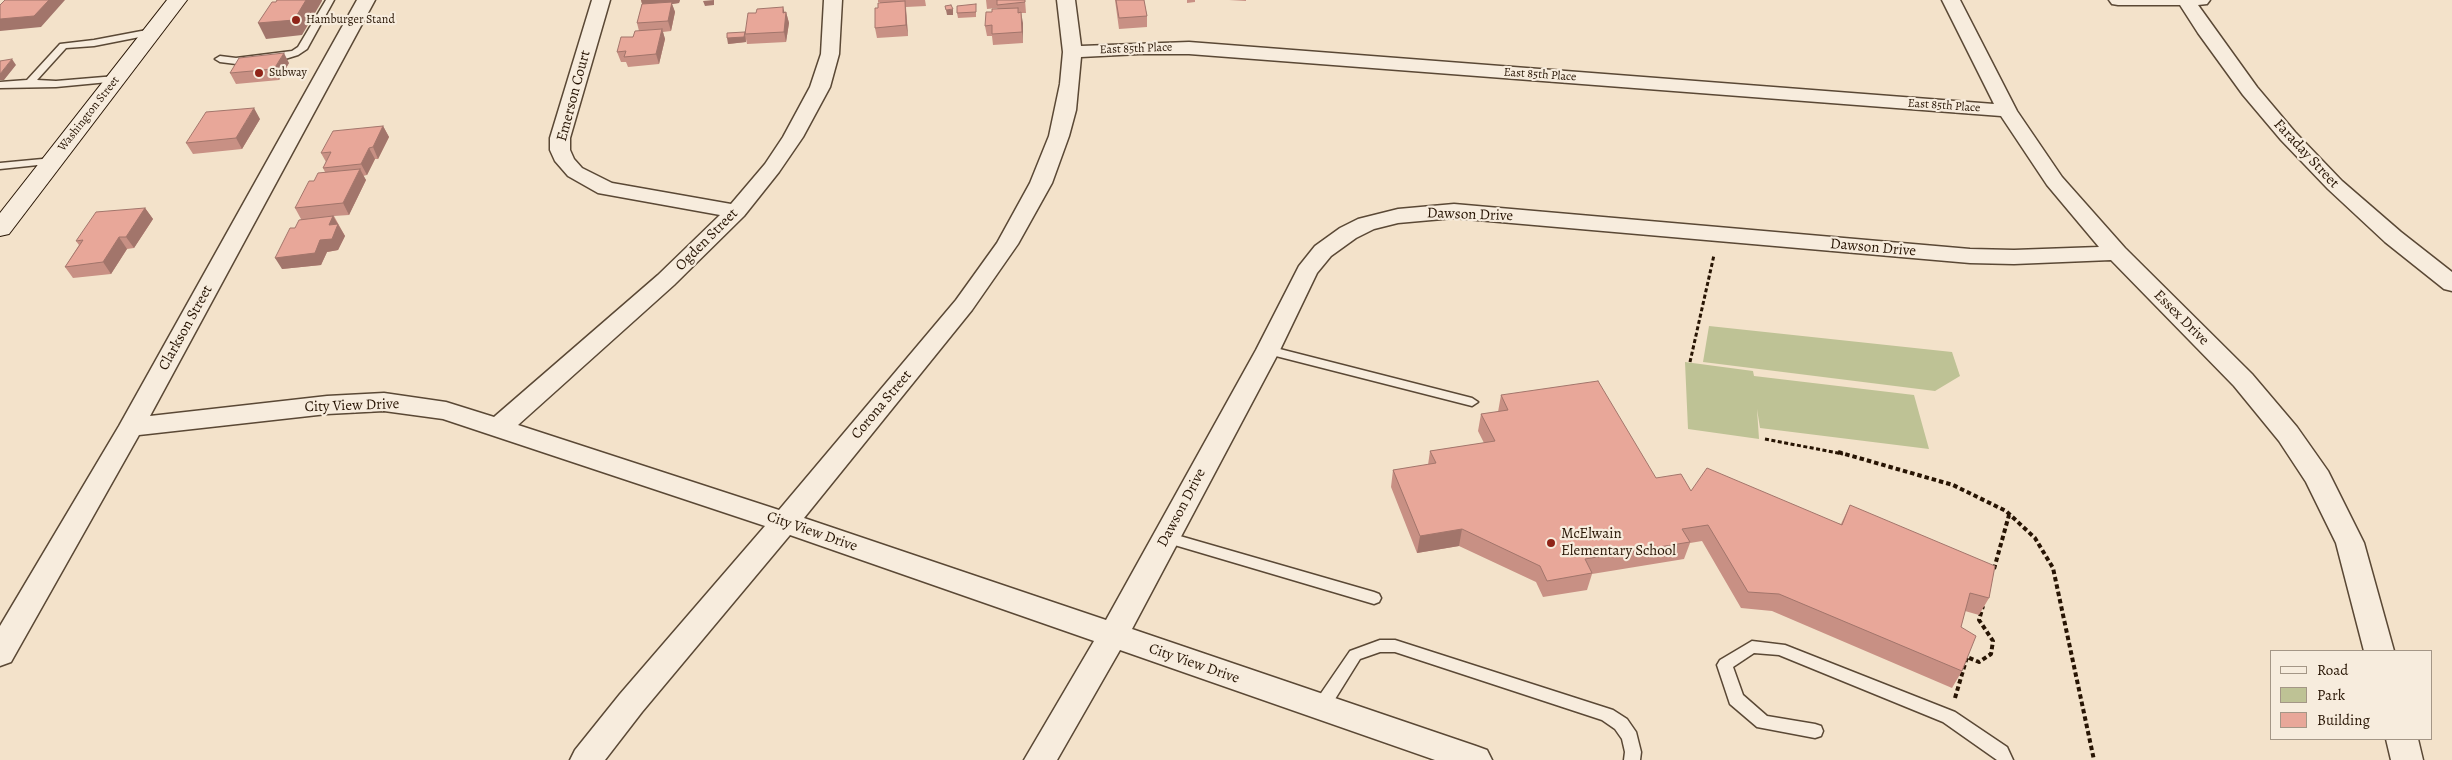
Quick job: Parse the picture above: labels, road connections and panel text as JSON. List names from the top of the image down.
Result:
{
  "streets": {
    "main road": ["Washington Street"],
    "street": [
      "East 85th Place",
      "Emerson Court",
      "Faraday Street",
      "Dawson Drive",
      "Ogden Street",
      "Essex Drive",
      "Clarkson Street",
      "Corona Street",
      "City View Drive"
    ]
  },
  "crossings": [
    ["East 85th Place", "Essex Drive"],
    ["East 85th Place", "Corona Street"],
    ["Emerson Court", "Ogden Street"],
    ["Dawson Drive", "Essex Drive"],
    ["Dawson Drive", "City View Drive"],
    ["Ogden Street", "City View Drive"],
    ["Clarkson Street", "City View Drive"],
    ["Corona Street", "City View Drive"]
  ],
  "places": ["Hamburger Stand", "Subway", "McElwain Elementary School"],
  "legend": ["Road", "Park", "Building"]
}
